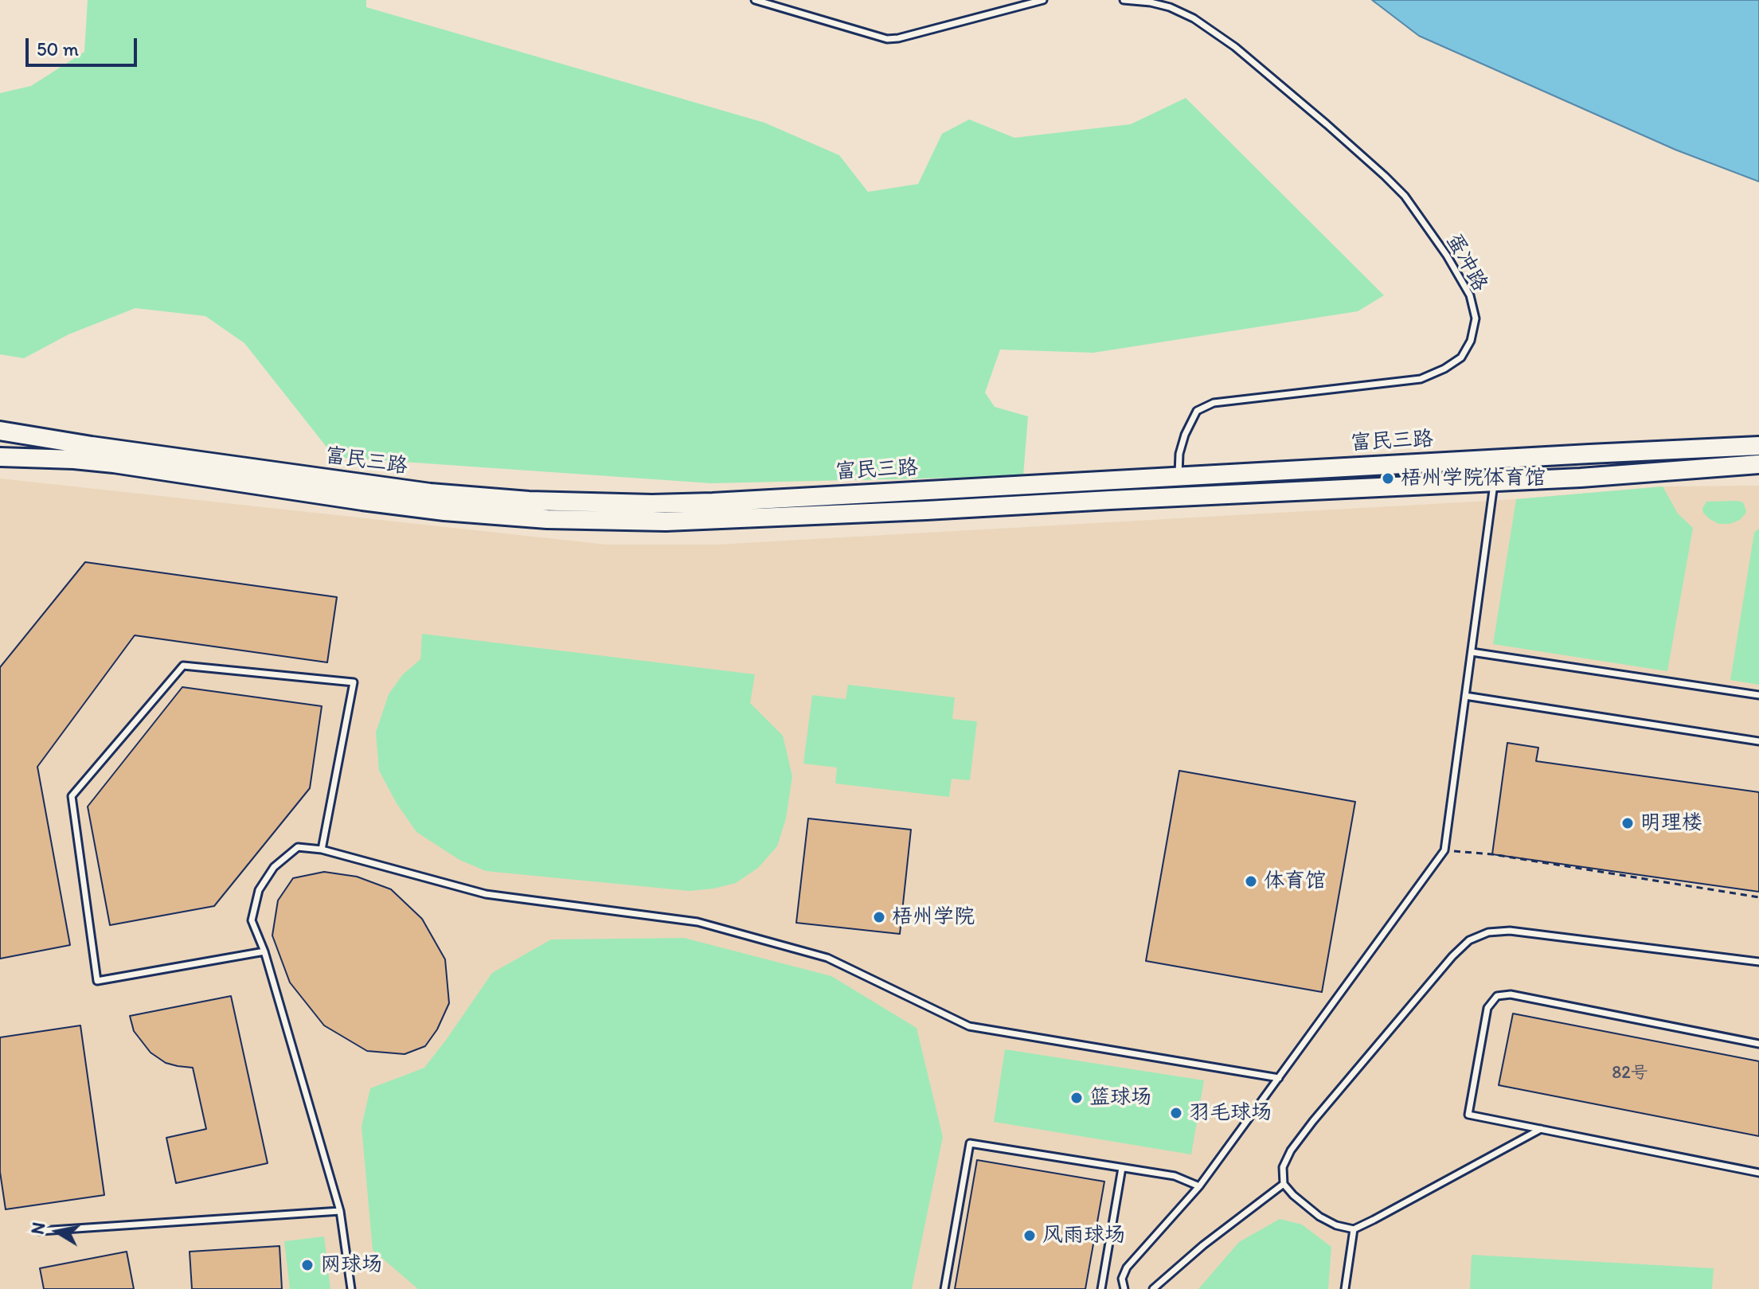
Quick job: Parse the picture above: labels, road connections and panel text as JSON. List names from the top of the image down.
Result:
{
  "streets": {
    "main road": ["富民三路"],
    "lane": ["蛋冲路"]
  },
  "crossings": [
    ["蛋冲路", "富民三路"]
  ],
  "places": [
    "梧州学院体育馆",
    "明理楼",
    "体育馆",
    "梧州学院",
    "篮球场",
    "羽毛球场",
    "风雨球场",
    "网球场"
  ],
  "house_numbers": ["82号"],
  "scale_bar": "50 m",
  "north": "left"
}
